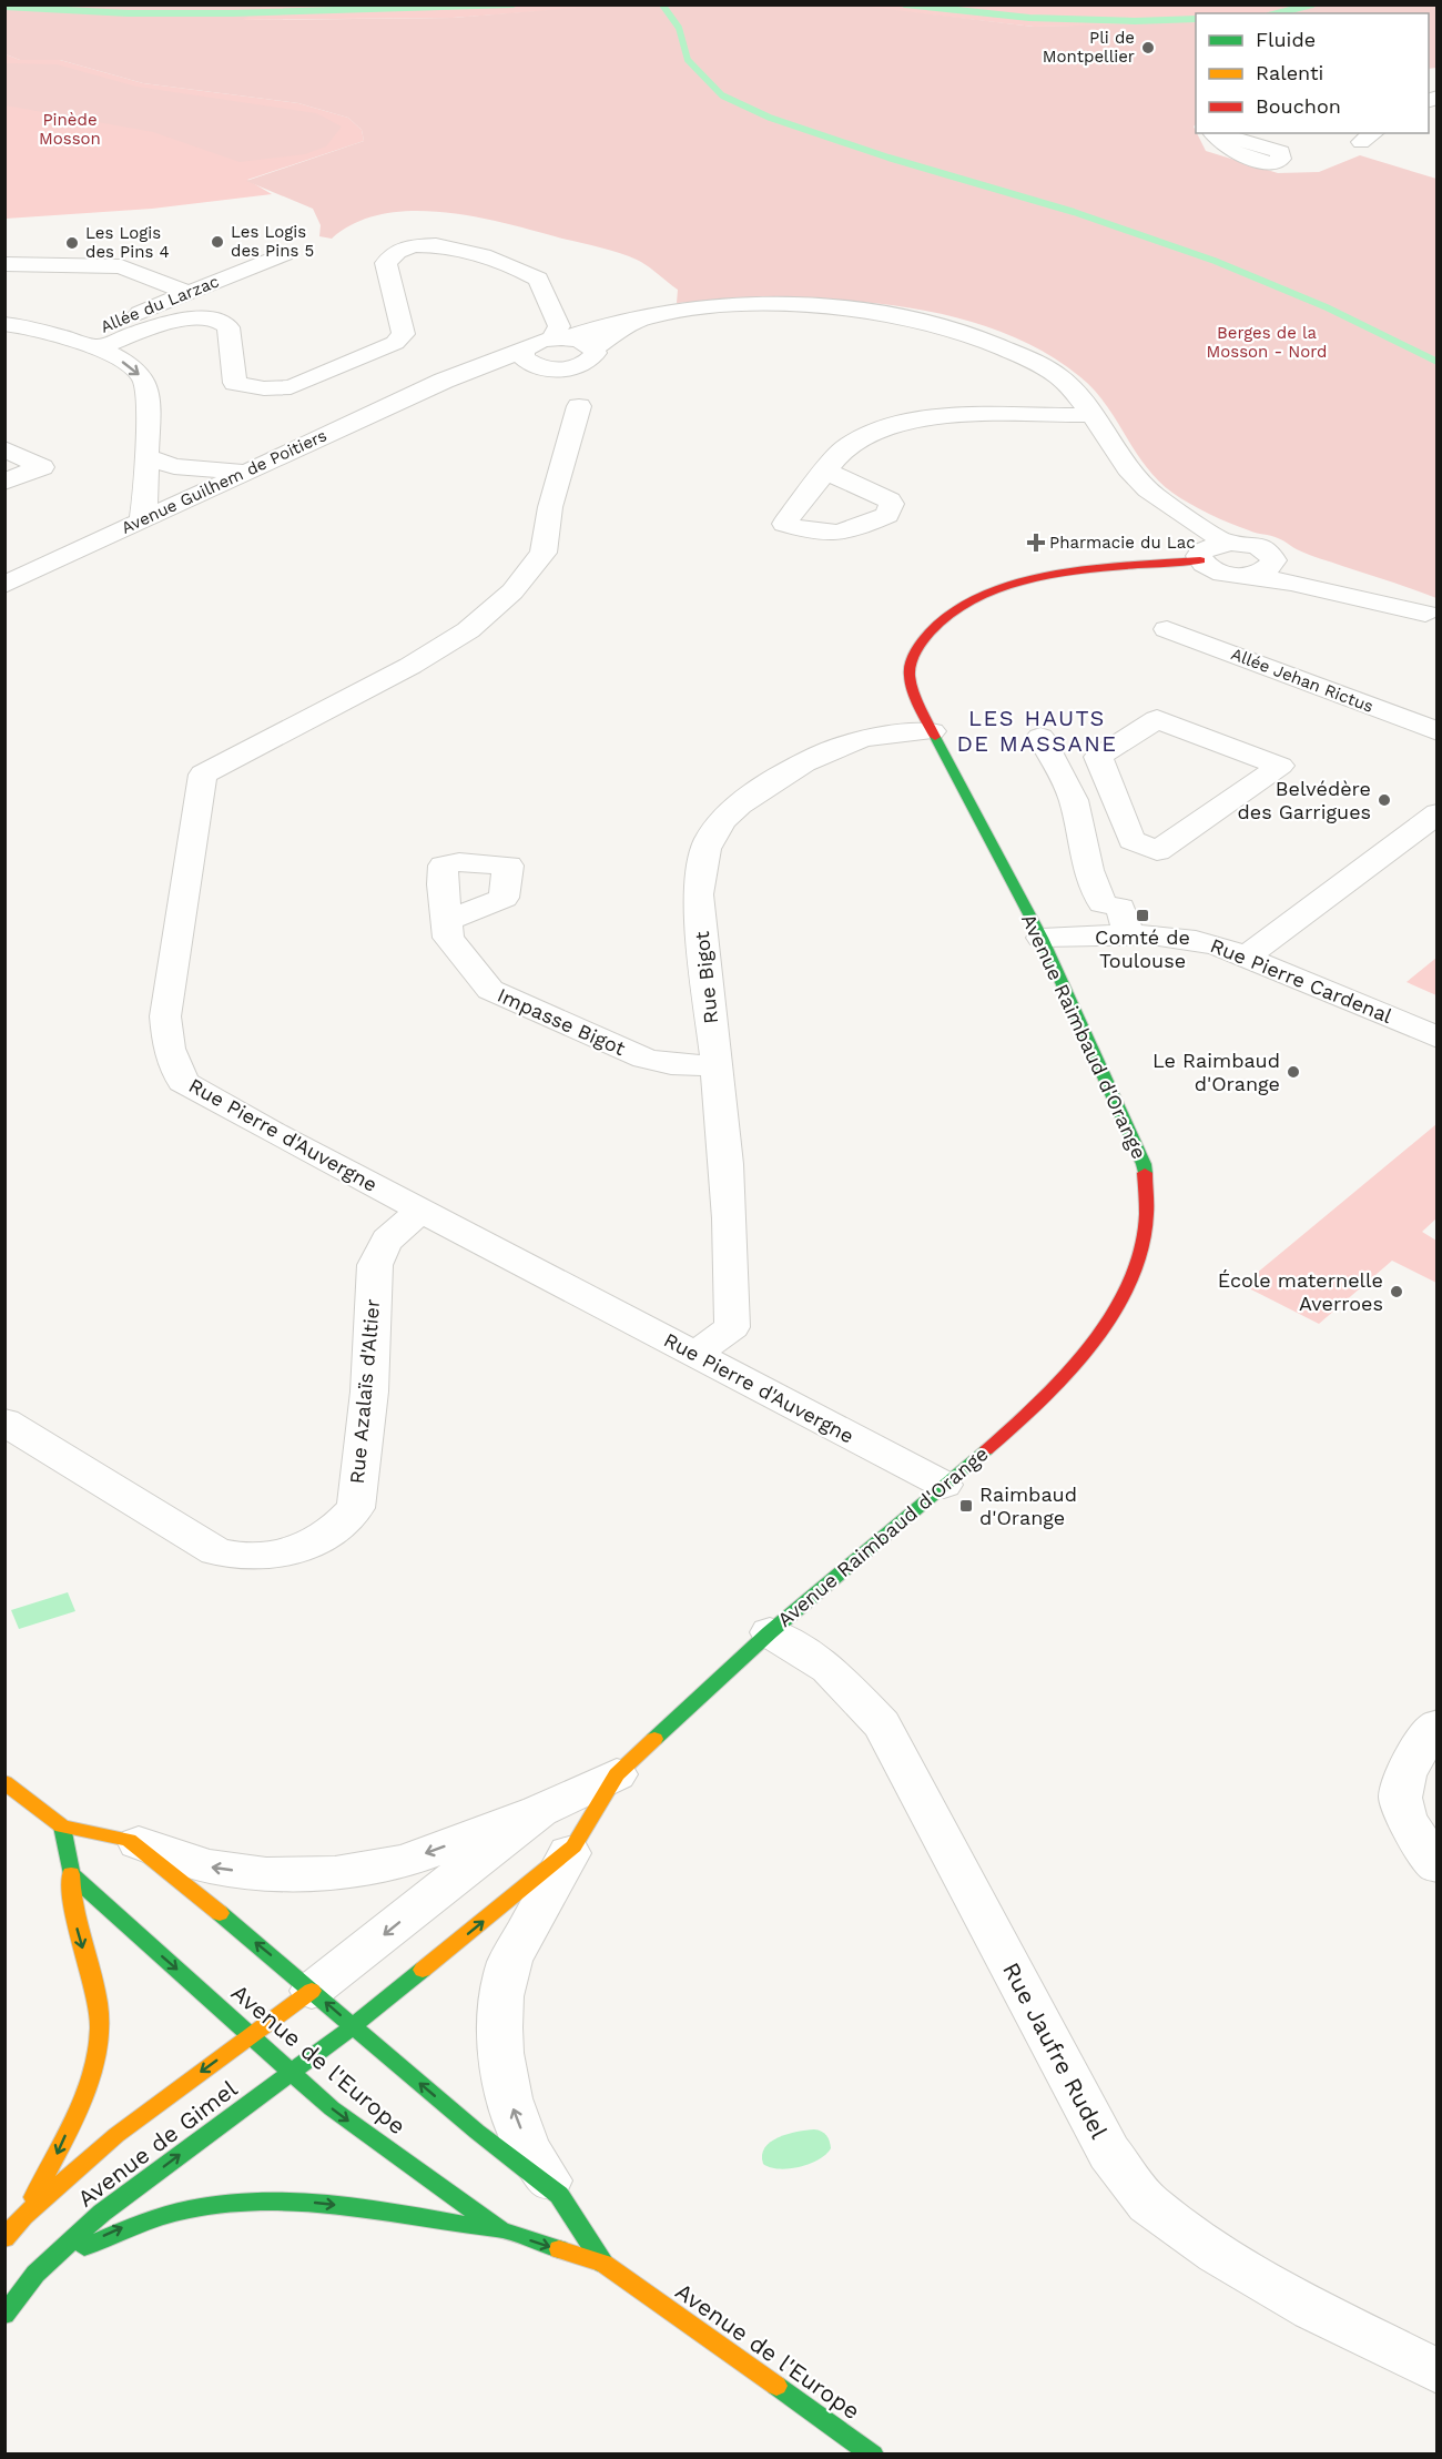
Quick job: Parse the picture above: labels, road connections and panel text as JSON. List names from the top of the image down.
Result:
{
  "streets": {
    "main road": ["Avenue Raimbaud d'Orange", "Avenue de l'Europe", "Avenue de Gimel"],
    "street": [
      "Allée du Larzac",
      "Avenue Guilhem de Poitiers",
      "Allée Jehan Rictus",
      "Rue Bigot",
      "Rue Pierre Cardenal",
      "Impasse Bigot",
      "Rue Pierre d'Auvergne",
      "Rue Azalaïs d'Altier",
      "Rue Jaufre Rudel"
    ]
  },
  "crossings": [
    ["Rue Bigot", "Impasse Bigot"],
    ["Rue Bigot", "Avenue Raimbaud d'Orange"],
    ["Rue Bigot", "Rue Pierre d'Auvergne"],
    ["Rue Pierre Cardenal", "Avenue Raimbaud d'Orange"],
    ["Avenue Raimbaud d'Orange", "Rue Pierre d'Auvergne"],
    ["Avenue Raimbaud d'Orange", "Rue Jaufre Rudel"],
    ["Avenue Raimbaud d'Orange", "Avenue de l'Europe"],
    ["Avenue Raimbaud d'Orange", "Avenue de Gimel"],
    ["Rue Pierre d'Auvergne", "Rue Azalaïs d'Altier"],
    ["Avenue de l'Europe", "Avenue de Gimel"]
  ],
  "districts": ["LES HAUTS DE MASSANE"],
  "parks": ["Pinède Mosson", "Berges de la Mosson - Nord"],
  "places": {
    "other": [
      "Pli de Montpellier",
      "Les Logis des Pins 5",
      "Les Logis des Pins 4",
      "Belvédère des Garrigues",
      "Le Raimbaud d'Orange",
      "École maternelle Averroes"
    ],
    "health": ["Pharmacie du Lac"],
    "transit": ["Comté de Toulouse", "Raimbaud d'Orange"]
  },
  "legend": ["Fluide", "Ralenti", "Bouchon"]
}
